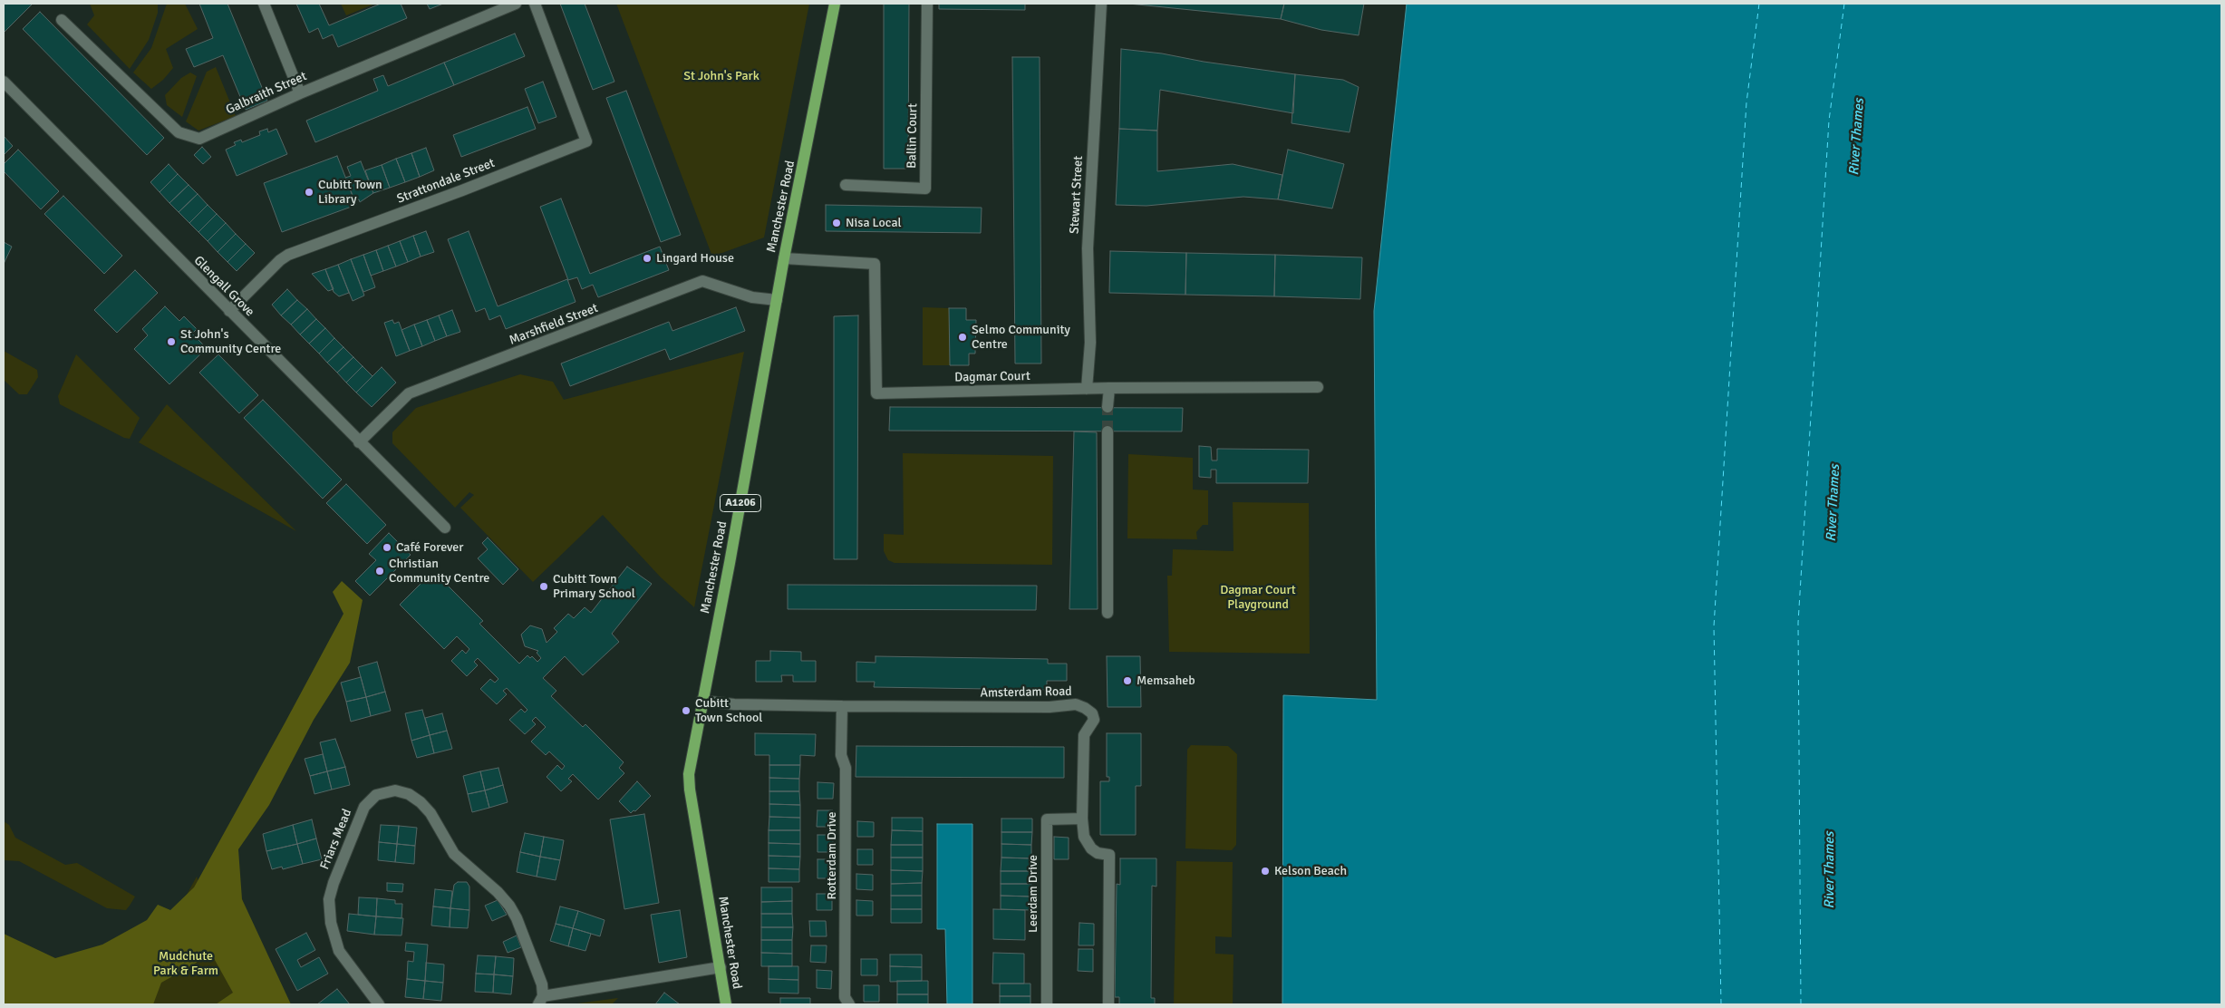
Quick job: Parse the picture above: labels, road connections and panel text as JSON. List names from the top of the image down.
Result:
{
  "streets": {
    "main road": ["Manchester Road", "A1206"],
    "street": [
      "Galbraith Street",
      "Ballin Court",
      "Strattondale Street",
      "Stewart Street",
      "Glengall Grove",
      "Marshfield Street",
      "Dagmar Court",
      "Amsterdam Road",
      "Friars Mead",
      "Rotterdam Drive",
      "Leerdam Drive"
    ]
  },
  "crossings": [
    ["Strattondale Street", "Glengall Grove"],
    ["Stewart Street", "Dagmar Court"],
    ["Manchester Road", "Marshfield Street"],
    ["Manchester Road", "Dagmar Court"],
    ["Manchester Road", "Amsterdam Road"],
    ["Manchester Road", "Friars Mead"],
    ["Glengall Grove", "Marshfield Street"],
    ["Amsterdam Road", "Rotterdam Drive"],
    ["Amsterdam Road", "Leerdam Drive"]
  ],
  "water": ["River Thames"],
  "parks": ["St John's Park", "Dagmar Court Playground", "Mudchute Park & Farm"],
  "places": [
    "Cubitt Town Library",
    "Nisa Local",
    "Lingard House",
    "Selmo Community Centre",
    "St John's Community Centre",
    "Café Forever",
    "Christian Community Centre",
    "Cubitt Town Primary School",
    "Memsaheb",
    "Cubitt Town School",
    "Kelson Beach"
  ]
}
